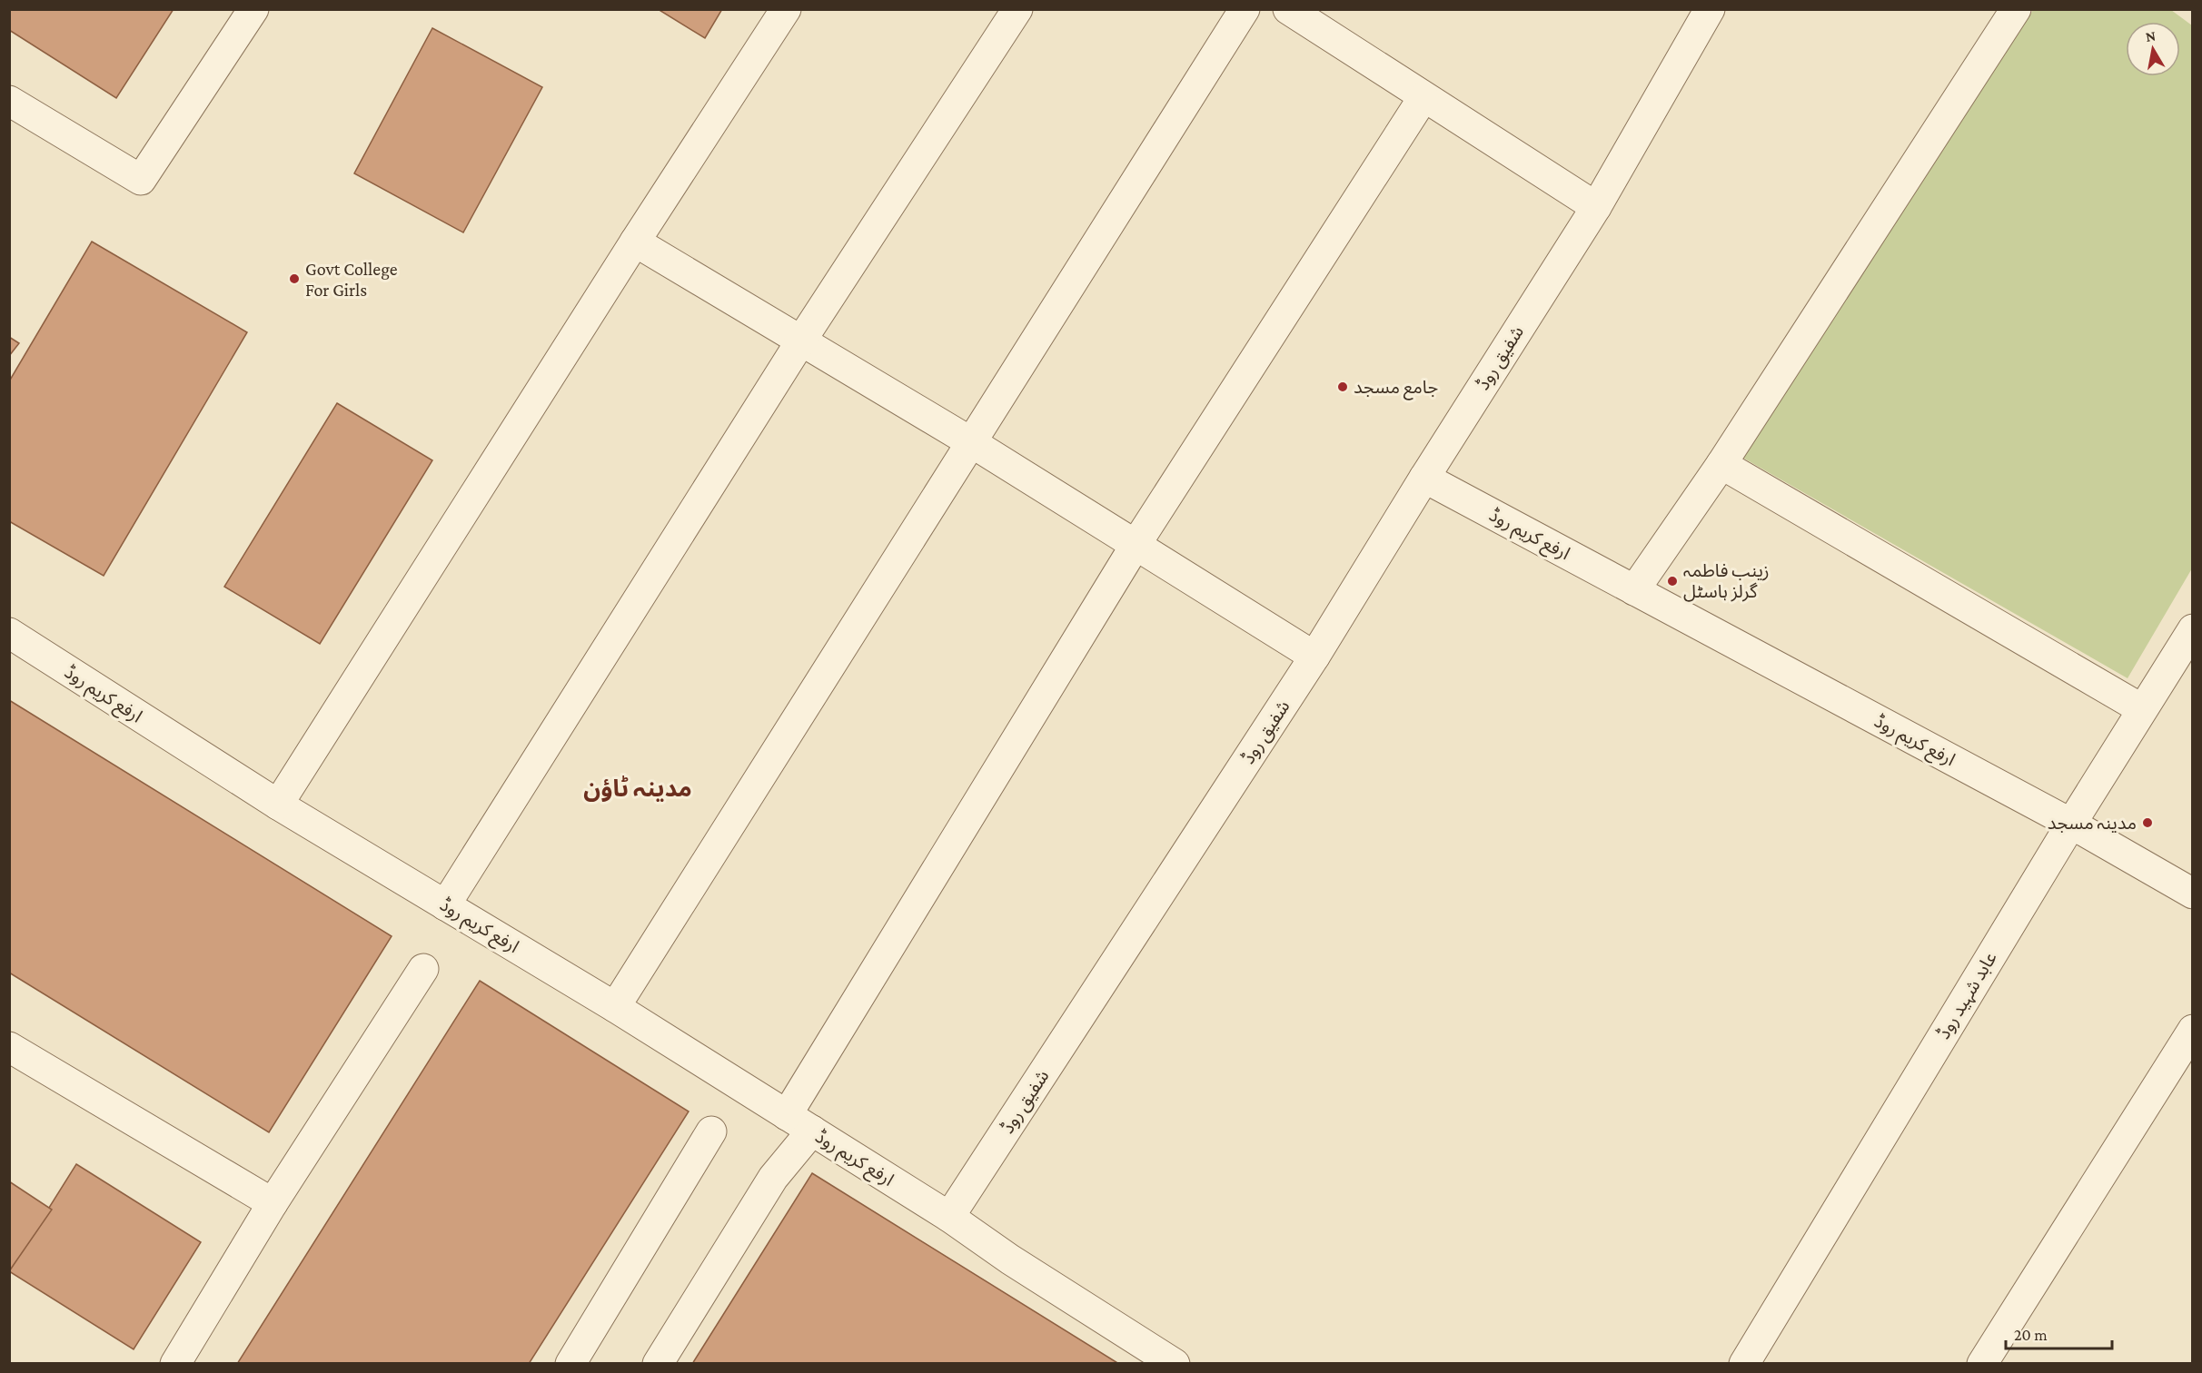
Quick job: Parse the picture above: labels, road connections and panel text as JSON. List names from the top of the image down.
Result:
{
  "streets": {
    "street": ["شفیق روڈ", "ارفع کریم روڈ", "عابد شہید روڈ"]
  },
  "crossings": [
    ["شفیق روڈ", "ارفع کریم روڈ"],
    ["ارفع کریم روڈ", "عابد شہید روڈ"]
  ],
  "districts": ["مدینہ ٹاؤن"],
  "places": [
    "Govt College For Girls",
    "جامع مسجد",
    "زینب فاطمہ گرلز ہاسٹل",
    "مدینہ مسجد"
  ],
  "scale_bar": "20 m",
  "north": "top"
}
